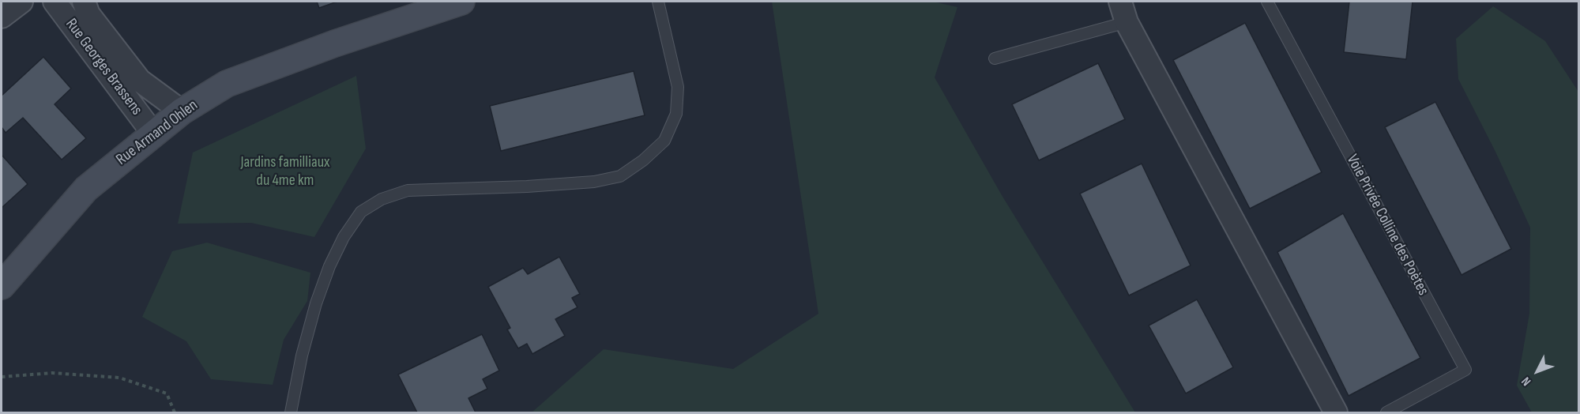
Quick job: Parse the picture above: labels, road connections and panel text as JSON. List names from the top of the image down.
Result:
{
  "streets": {
    "main road": ["Rue Armand Ohlen"],
    "street": ["Rue Georges Brassens"],
    "lane": ["Voie Privée Colline des Poètes"]
  },
  "crossings": [
    ["Rue Georges Brassens", "Rue Armand Ohlen"]
  ],
  "parks": ["Jardins familliaux du 4me km"],
  "north": "bottom left"
}
